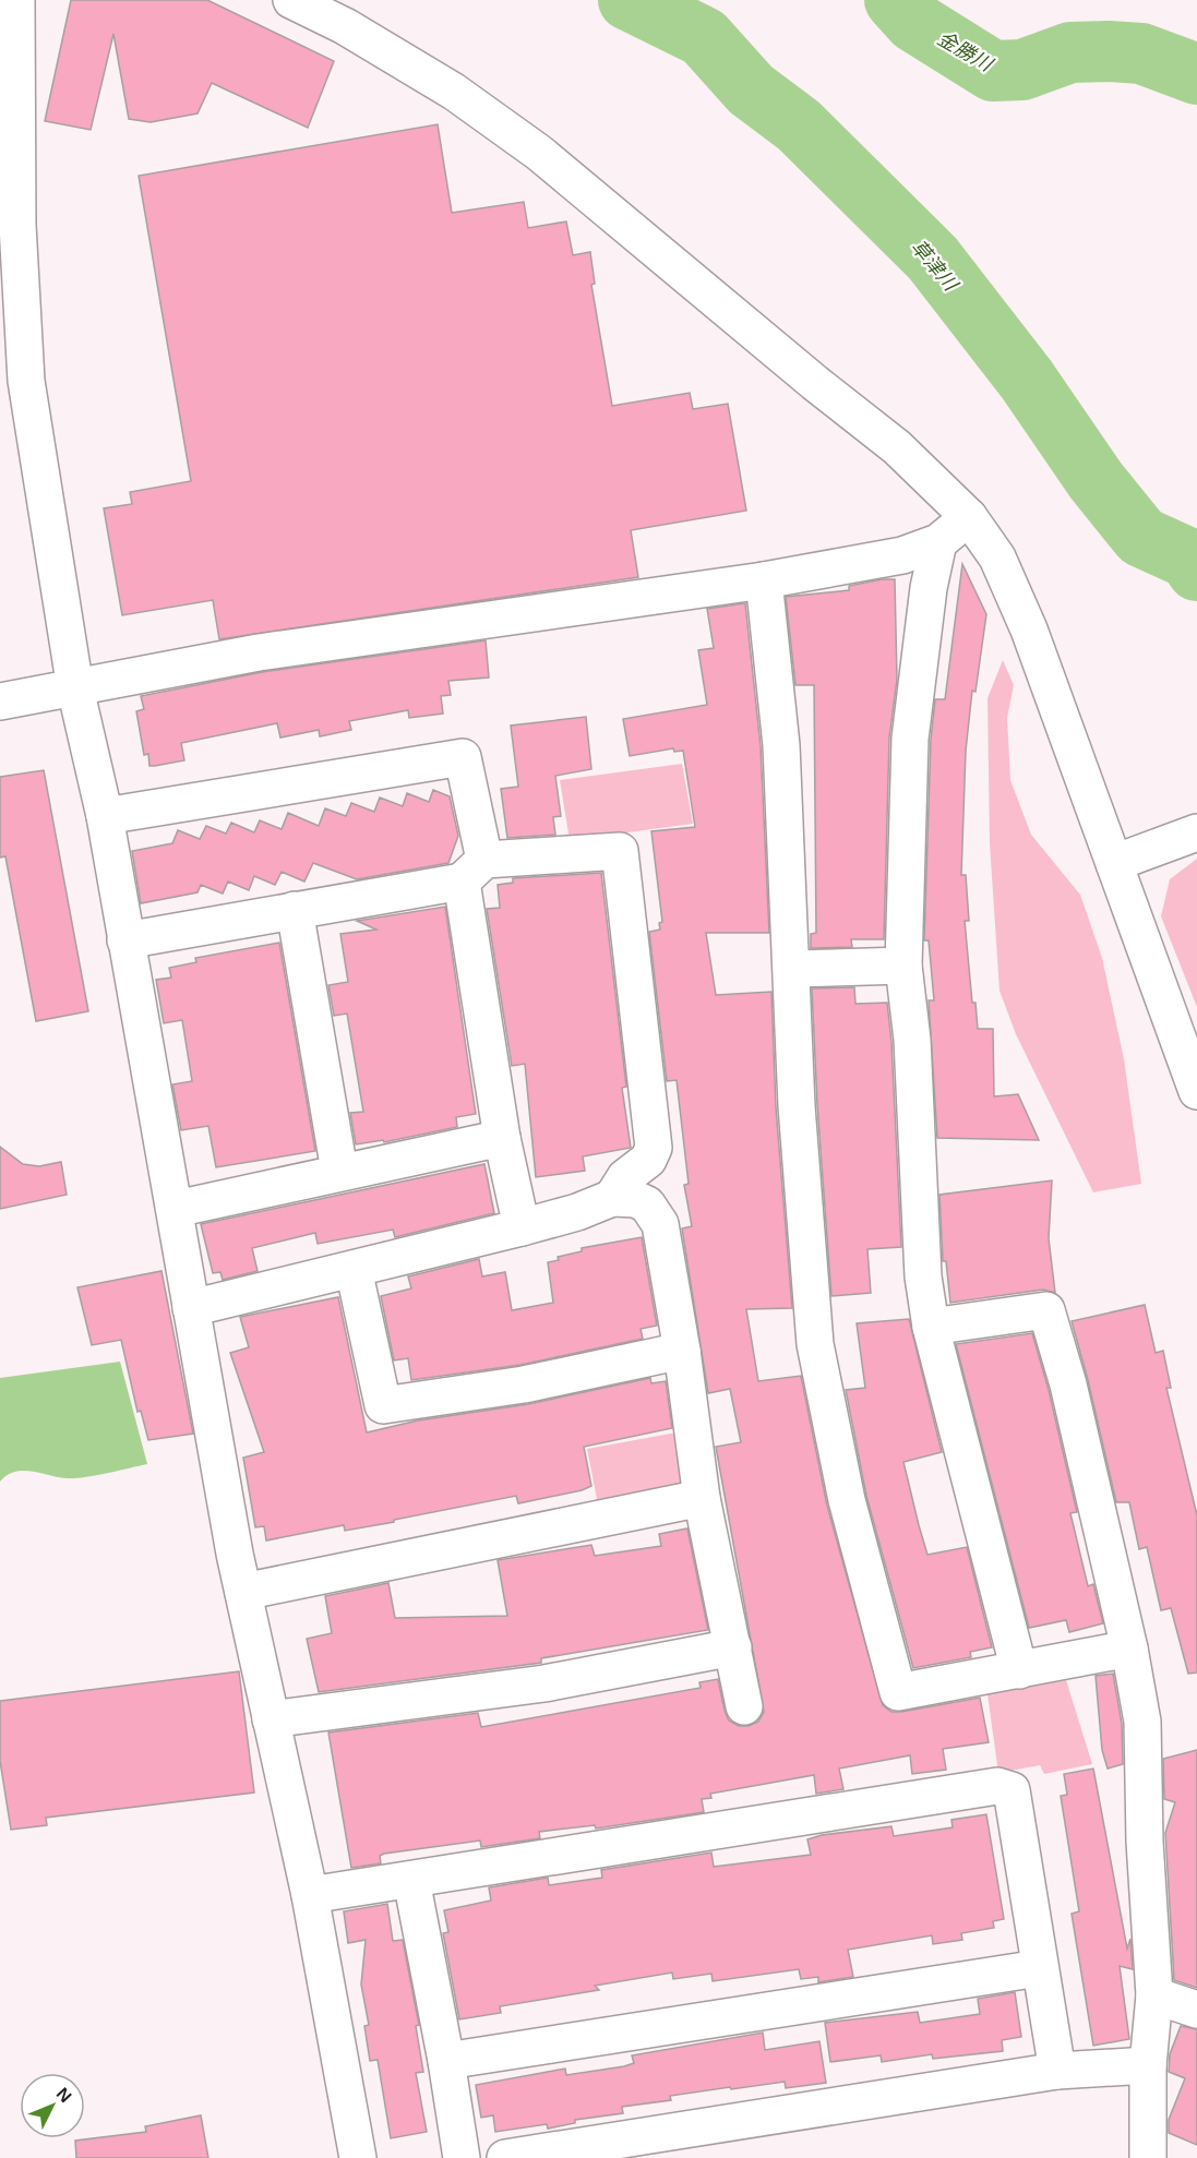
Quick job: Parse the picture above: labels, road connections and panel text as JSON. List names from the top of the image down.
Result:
{
  "water": ["金勝川", "草津川"],
  "north": "top right"
}
